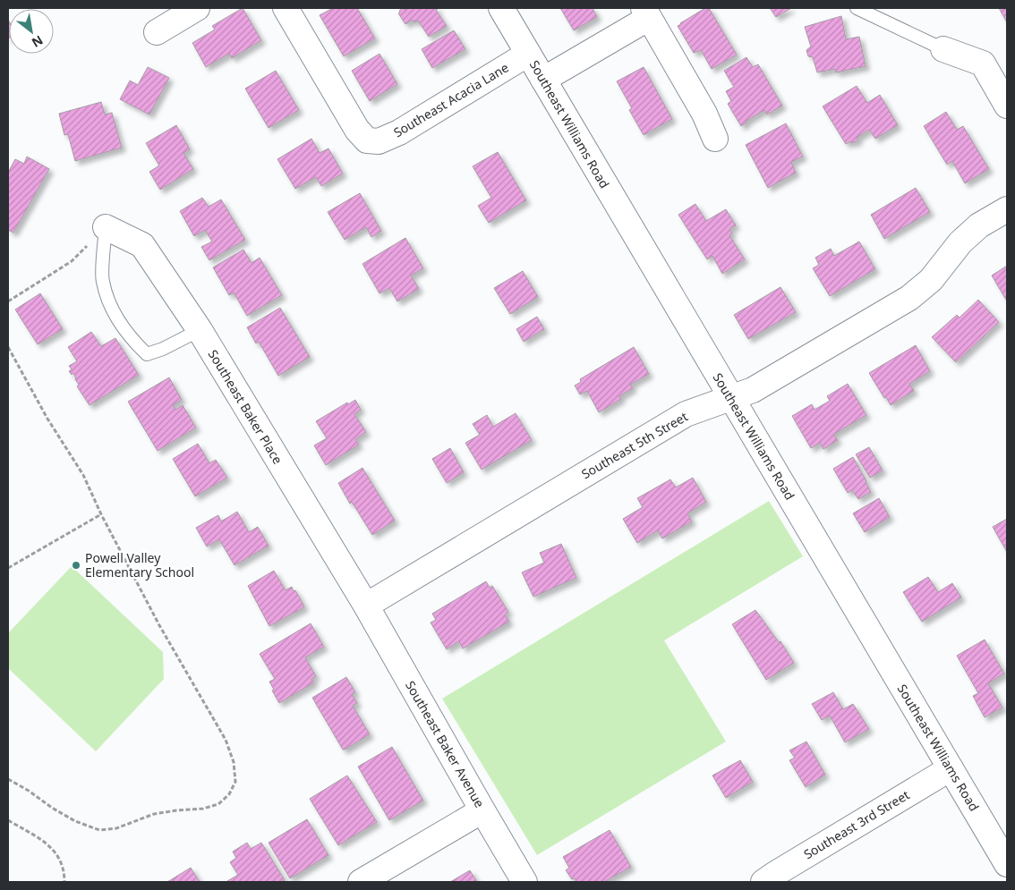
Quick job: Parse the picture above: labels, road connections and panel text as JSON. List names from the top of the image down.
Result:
{
  "streets": {
    "street": [
      "Southeast Acacia Lane",
      "Southeast Williams Road",
      "Southeast Baker Place",
      "Southeast 5th Street",
      "Southeast Baker Avenue",
      "Southeast 3rd Street"
    ]
  },
  "crossings": [
    ["Southeast Acacia Lane", "Southeast Williams Road"],
    ["Southeast Williams Road", "Southeast 5th Street"],
    ["Southeast Williams Road", "Southeast 3rd Street"],
    ["Southeast Baker Place", "Southeast 5th Street"],
    ["Southeast Baker Place", "Southeast Baker Avenue"],
    ["Southeast 5th Street", "Southeast Baker Avenue"]
  ],
  "places": ["Powell Valley Elementary School"],
  "north": "bottom right"
}
